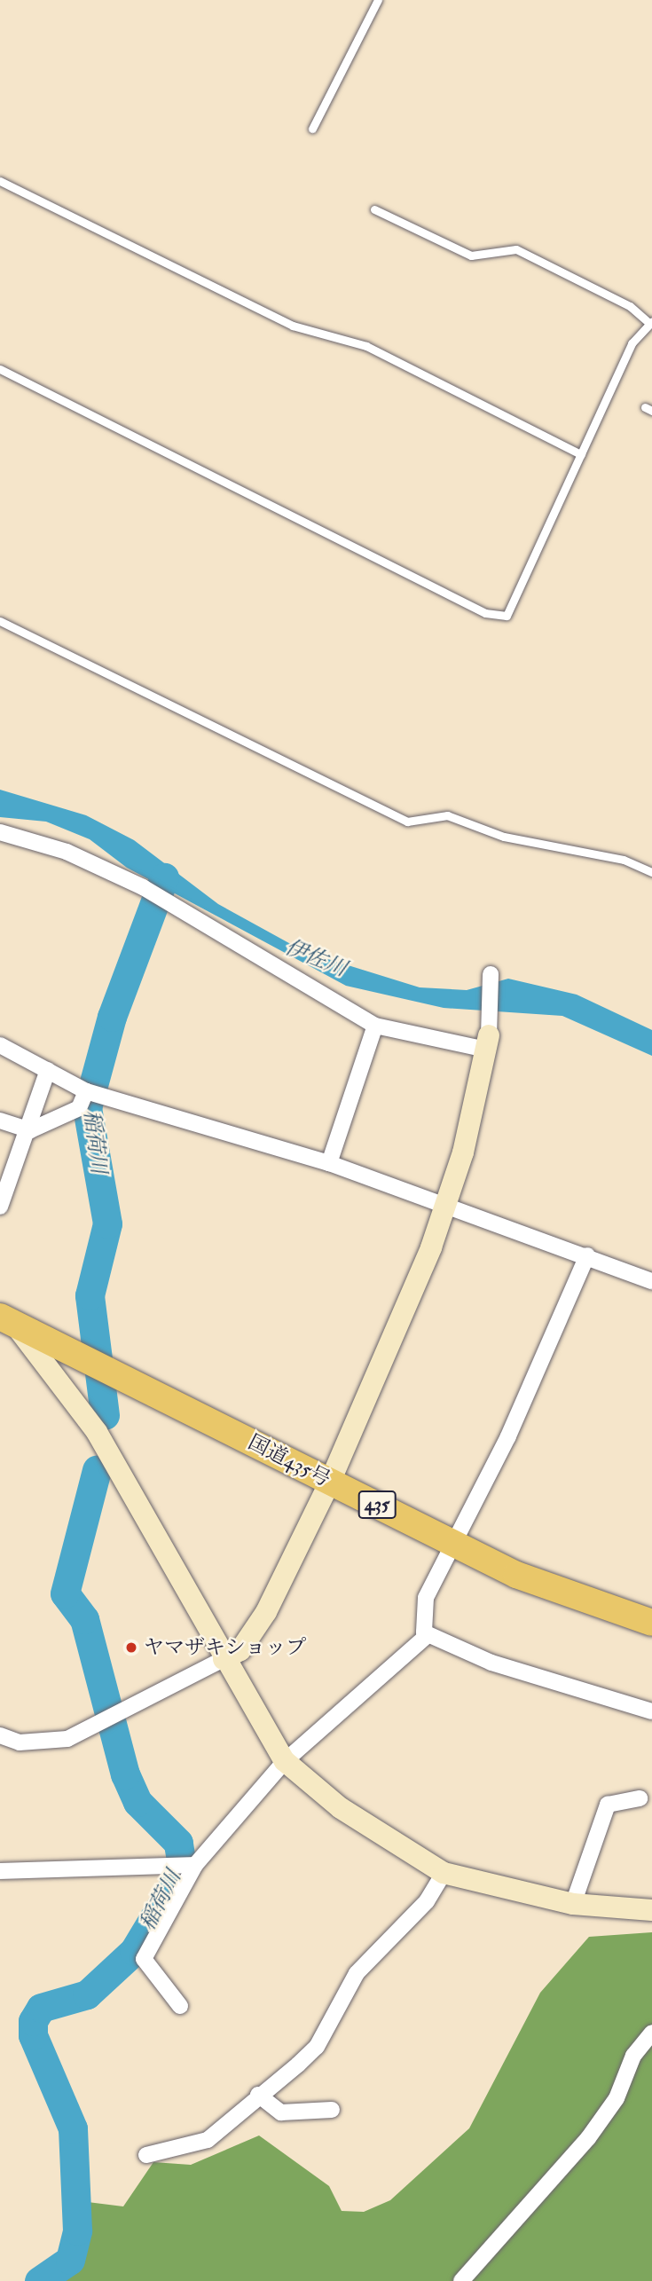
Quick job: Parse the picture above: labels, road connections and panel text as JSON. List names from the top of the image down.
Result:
{
  "streets": {
    "highway": ["国道435号", "435"]
  },
  "water": ["伊佐川", "稲荷川"],
  "places": ["ヤマザキショップ"]
}
